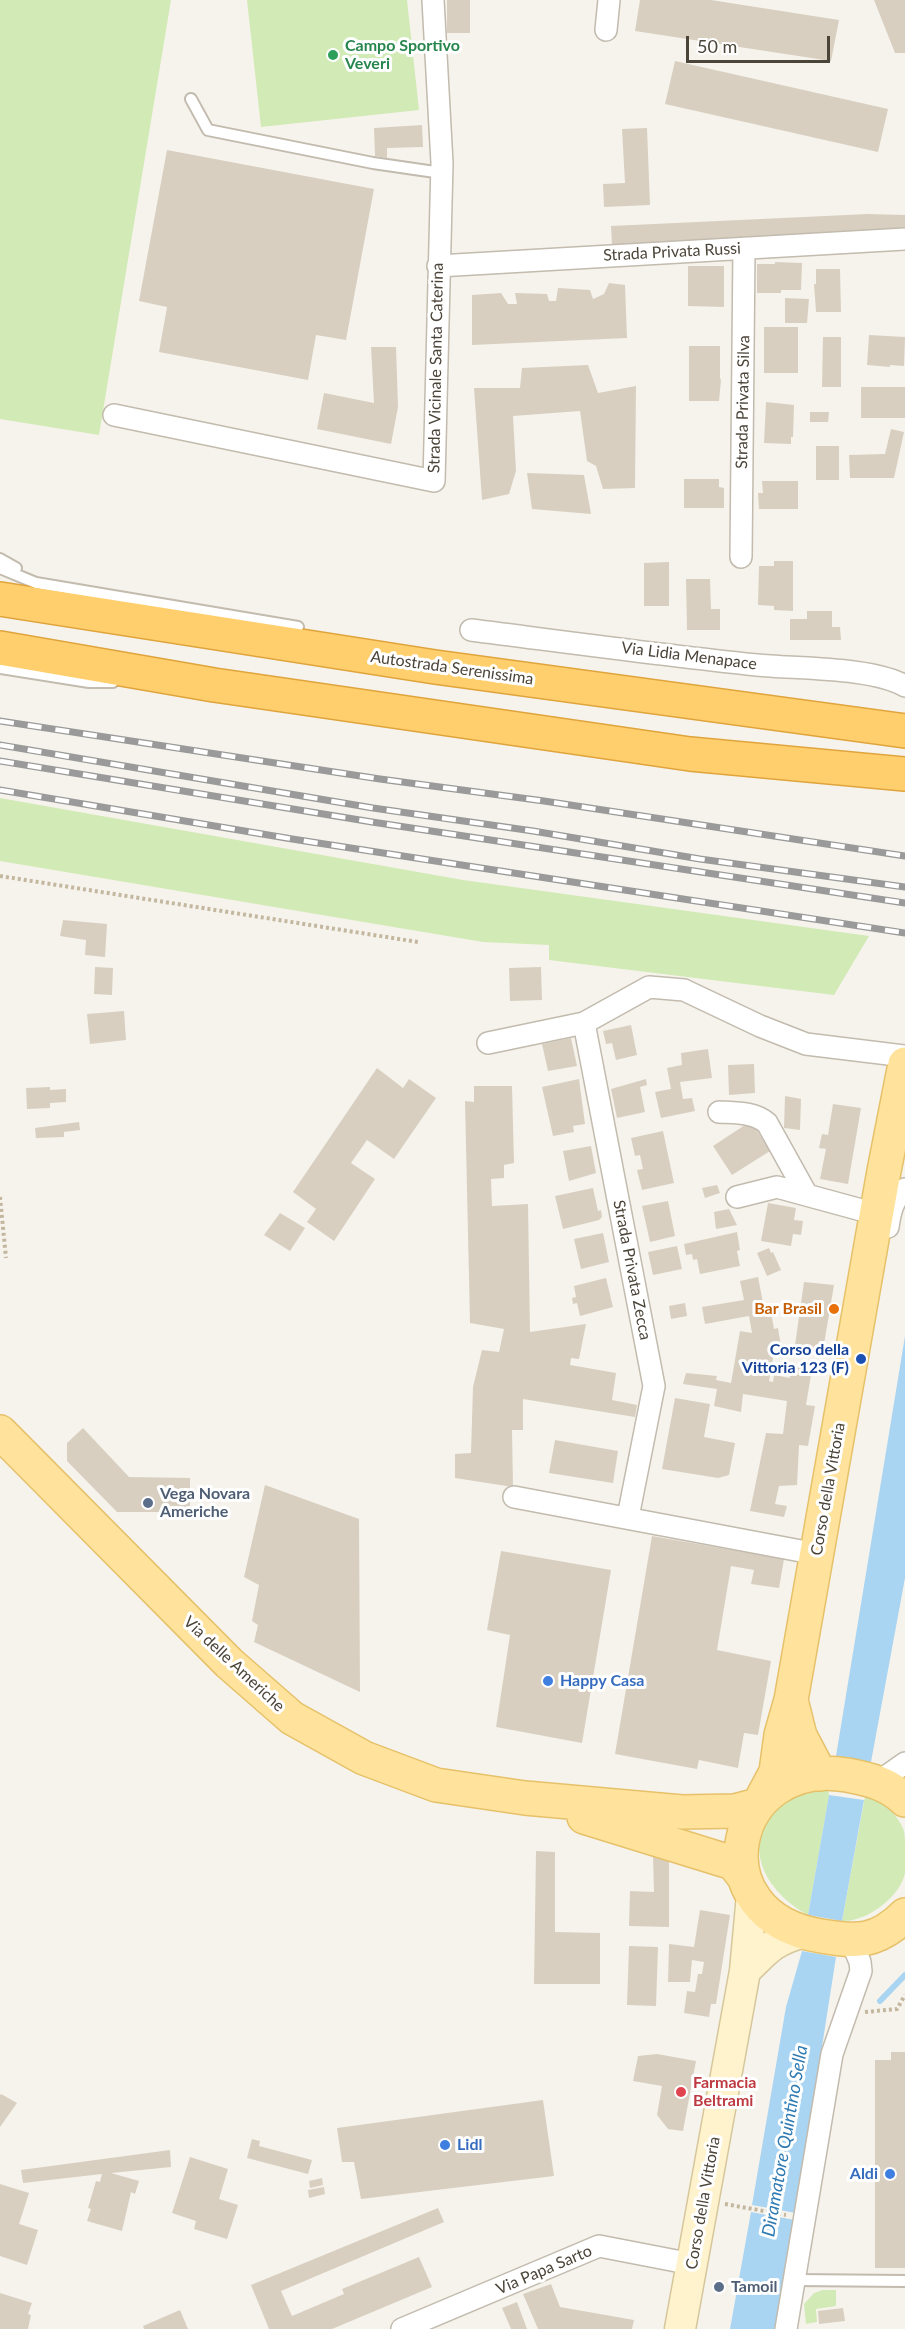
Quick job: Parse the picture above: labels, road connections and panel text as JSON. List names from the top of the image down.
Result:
{
  "streets": {
    "highway": ["Autostrada Serenissima"],
    "main road": ["Corso della Vittoria", "Via delle Americhe"],
    "street": [
      "Strada Privata Russi",
      "Strada Vicinale Santa Caterina",
      "Strada Privata Silva",
      "Via Lidia Menapace",
      "Strada Privata Zecca",
      "Via Papa Sarto"
    ]
  },
  "crossings": [
    ["Strada Privata Russi", "Strada Vicinale Santa Caterina"],
    ["Strada Privata Russi", "Strada Privata Silva"],
    ["Corso della Vittoria", "Via delle Americhe"],
    ["Corso della Vittoria", "Via Papa Sarto"]
  ],
  "water": ["Diramatore Quintino Sella"],
  "places": [
    "Campo Sportivo Veveri",
    "Bar Brasil",
    "Corso della Vittoria 123 (F)",
    "Vega Novara Americhe",
    "Happy Casa",
    "Farmacia Beltrami",
    "Lidl",
    "Aldi",
    "Tamoil"
  ],
  "scale_bar": "50 m"
}
